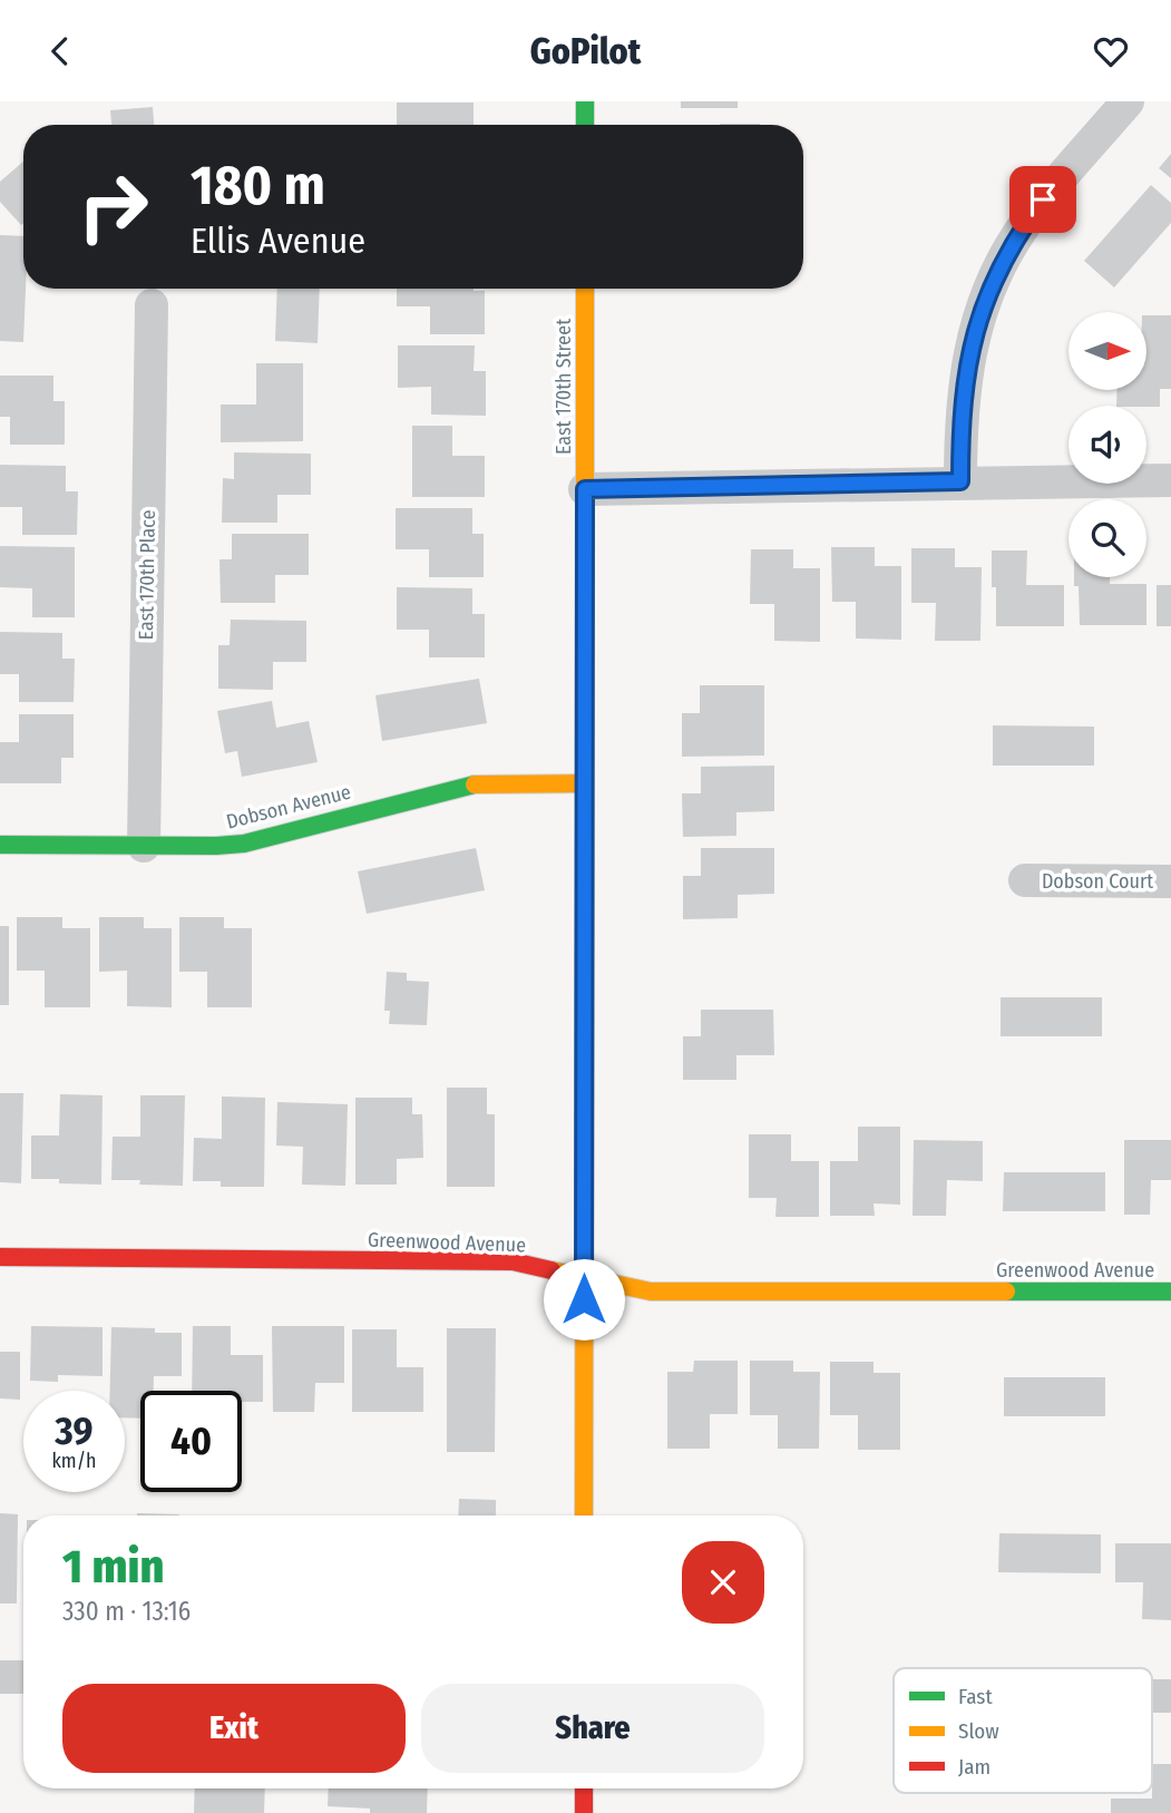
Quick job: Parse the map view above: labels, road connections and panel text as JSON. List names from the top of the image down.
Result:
{
  "streets": {
    "street": [
      "East 170th Street",
      "East 170th Place",
      "Dobson Avenue",
      "Dobson Court",
      "Greenwood Avenue"
    ]
  },
  "crossings": [
    ["East 170th Street", "Dobson Avenue"],
    ["East 170th Street", "Greenwood Avenue"],
    ["East 170th Place", "Dobson Avenue"]
  ],
  "legend": ["Fast", "Slow", "Jam"],
  "north": "right",
  "page": {
    "header": "GoPilot",
    "turn": ["180 m", "Ellis Avenue"],
    "speed": "39 km/h",
    "limit": "40",
    "heading": ["1 min", "330 m · 13:16"],
    "buttons": ["Exit", "Share"]
  }
}
